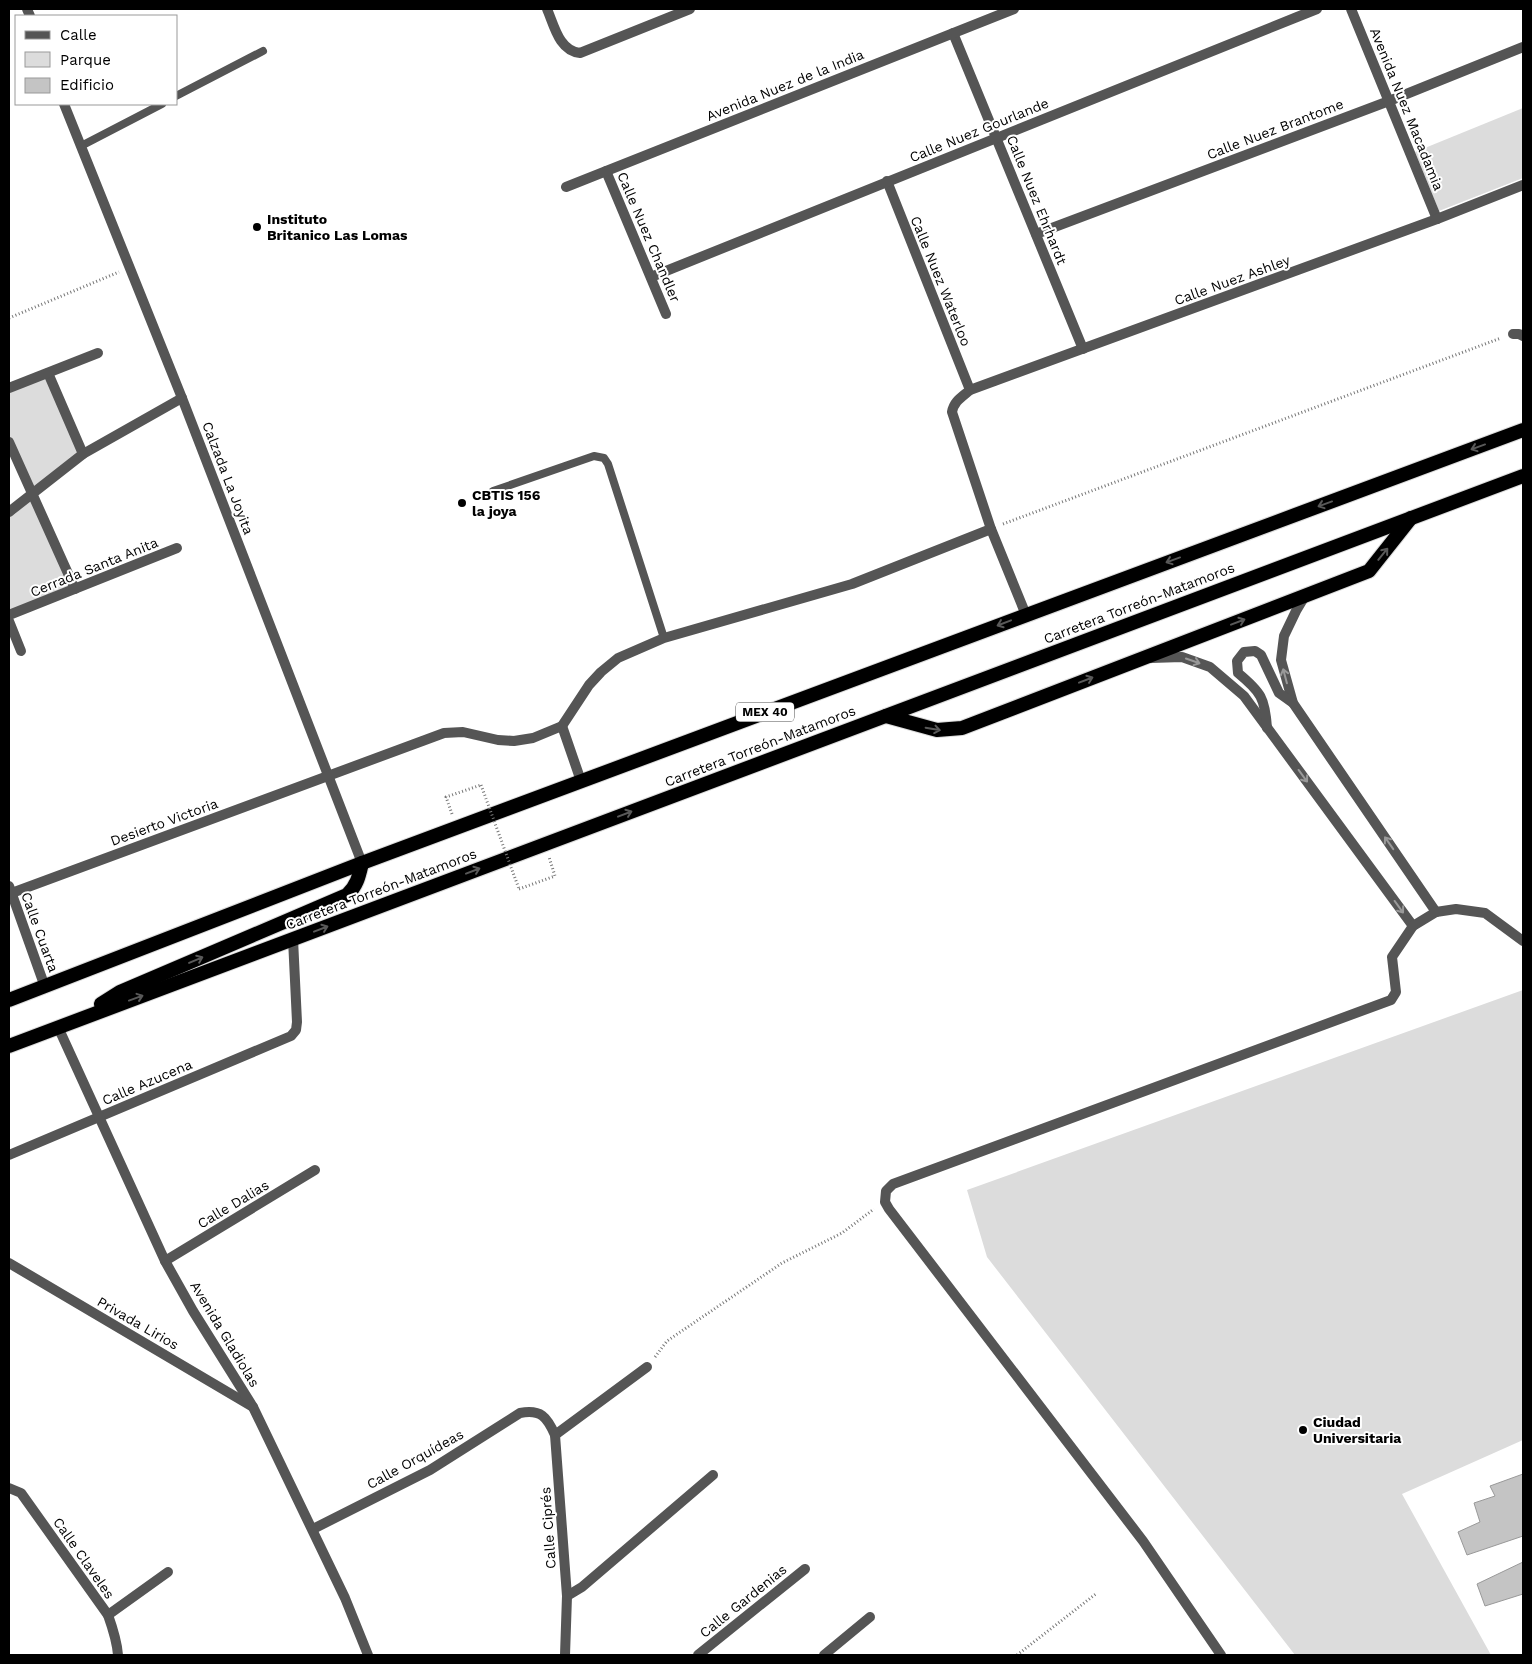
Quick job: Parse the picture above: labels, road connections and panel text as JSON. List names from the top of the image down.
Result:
{
  "streets": {
    "highway": ["Carretera Torreón-Matamoros", "MEX 40"],
    "street": [
      "Avenida Nuez de la India",
      "Avenida Nuez Macadamia",
      "Calle Nuez Brantome",
      "Calle Nuez Gourlande",
      "Calle Nuez Ehrhardt",
      "Calle Nuez Chandler",
      "Calle Nuez Ashley",
      "Calle Nuez Waterloo",
      "Calzada La Joyita",
      "Cerrada Santa Anita",
      "Desierto Victoria",
      "Calle Cuarta",
      "Calle Azucena",
      "Calle Dalias",
      "Privada Lirios",
      "Avenida Gladiolas",
      "Calle Orquídeas",
      "Calle Ciprés",
      "Calle Claveles",
      "Calle Gardenias"
    ]
  },
  "crossings": [
    ["Avenida Nuez de la India", "Calle Nuez Ehrhardt"],
    ["Avenida Nuez de la India", "Calle Nuez Chandler"],
    ["Avenida Nuez Macadamia", "Calle Nuez Brantome"],
    ["Avenida Nuez Macadamia", "Calle Nuez Ashley"],
    ["Calle Nuez Brantome", "Calle Nuez Ehrhardt"],
    ["Calle Nuez Gourlande", "Calle Nuez Ehrhardt"],
    ["Calle Nuez Gourlande", "Calle Nuez Chandler"],
    ["Calle Nuez Gourlande", "Calle Nuez Waterloo"],
    ["Calle Nuez Ehrhardt", "Calle Nuez Ashley"],
    ["Calle Nuez Ashley", "Calle Nuez Waterloo"],
    ["Calzada La Joyita", "MEX 40"],
    ["Calzada La Joyita", "Desierto Victoria"],
    ["Carretera Torreón-Matamoros", "Calle Azucena"],
    ["Carretera Torreón-Matamoros", "Avenida Gladiolas"],
    ["MEX 40", "Calle Cuarta"],
    ["Desierto Victoria", "Calle Cuarta"],
    ["Calle Azucena", "Avenida Gladiolas"],
    ["Calle Dalias", "Avenida Gladiolas"],
    ["Privada Lirios", "Avenida Gladiolas"],
    ["Avenida Gladiolas", "Calle Orquídeas"],
    ["Calle Orquídeas", "Calle Ciprés"]
  ],
  "places": ["Instituto Britanico Las Lomas", "CBTIS 156 la joya", "Ciudad Universitaria"],
  "legend": ["Calle", "Parque", "Edificio"]
}
